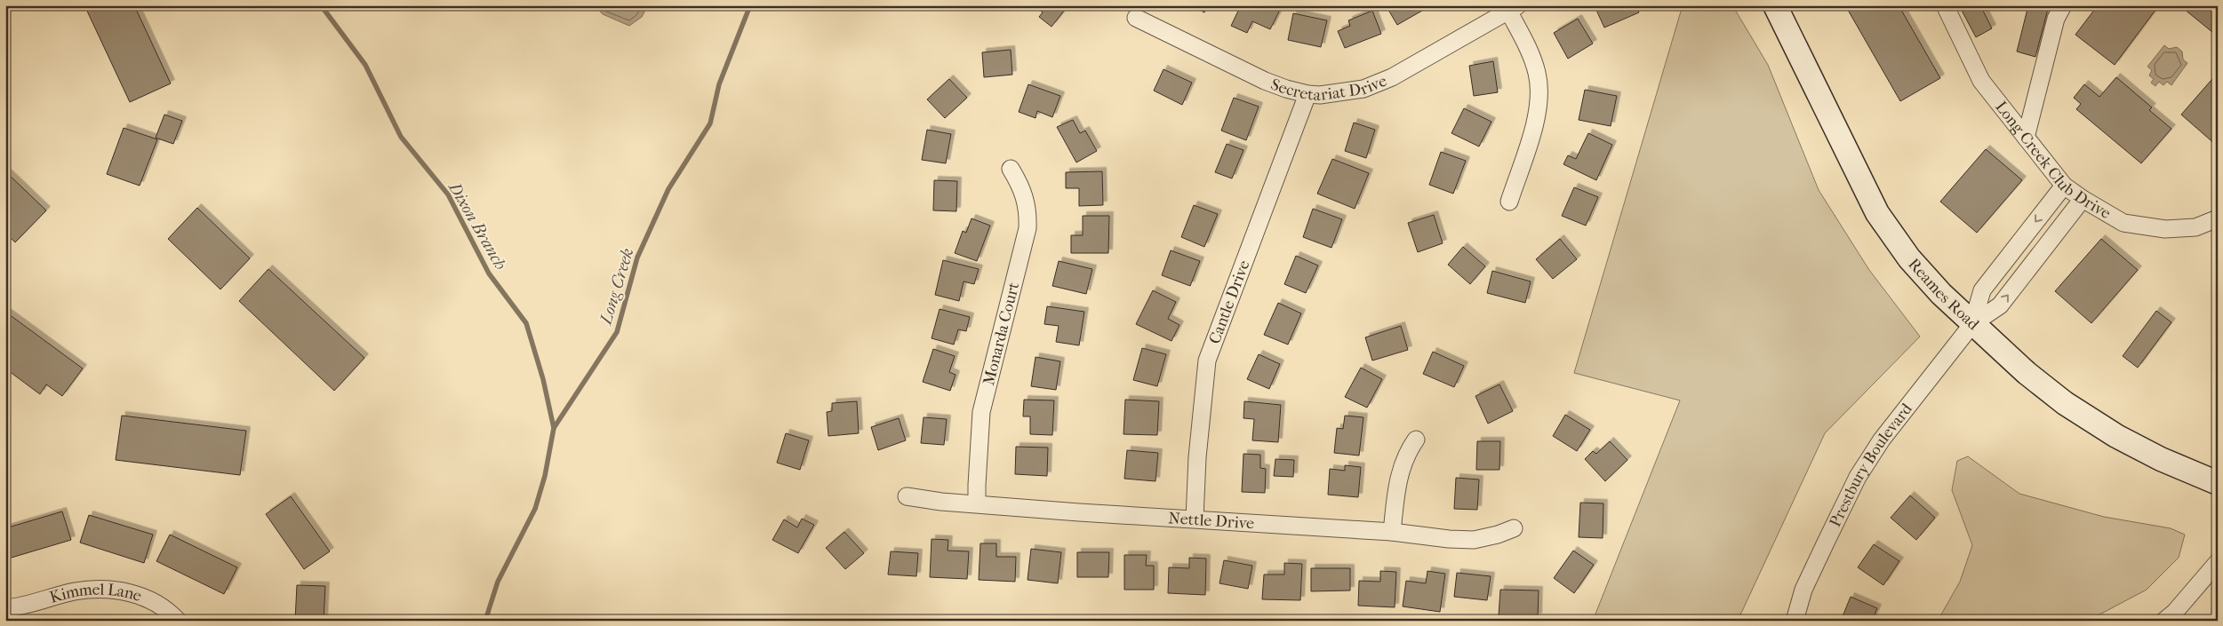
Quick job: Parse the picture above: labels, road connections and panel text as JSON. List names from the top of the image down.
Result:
{
  "streets": {
    "main road": ["Reames Road"],
    "street": [
      "Secretariat Drive",
      "Long Creek Club Drive",
      "Cantle Drive",
      "Monarda Court",
      "Prestbury Boulevard",
      "Nettle Drive",
      "Kimmel Lane"
    ]
  },
  "crossings": [
    ["Secretariat Drive", "Cantle Drive"],
    ["Long Creek Club Drive", "Prestbury Boulevard"],
    ["Reames Road", "Prestbury Boulevard"],
    ["Cantle Drive", "Nettle Drive"],
    ["Monarda Court", "Nettle Drive"]
  ],
  "water": ["Dixon Branch", "Long Creek"]
}
